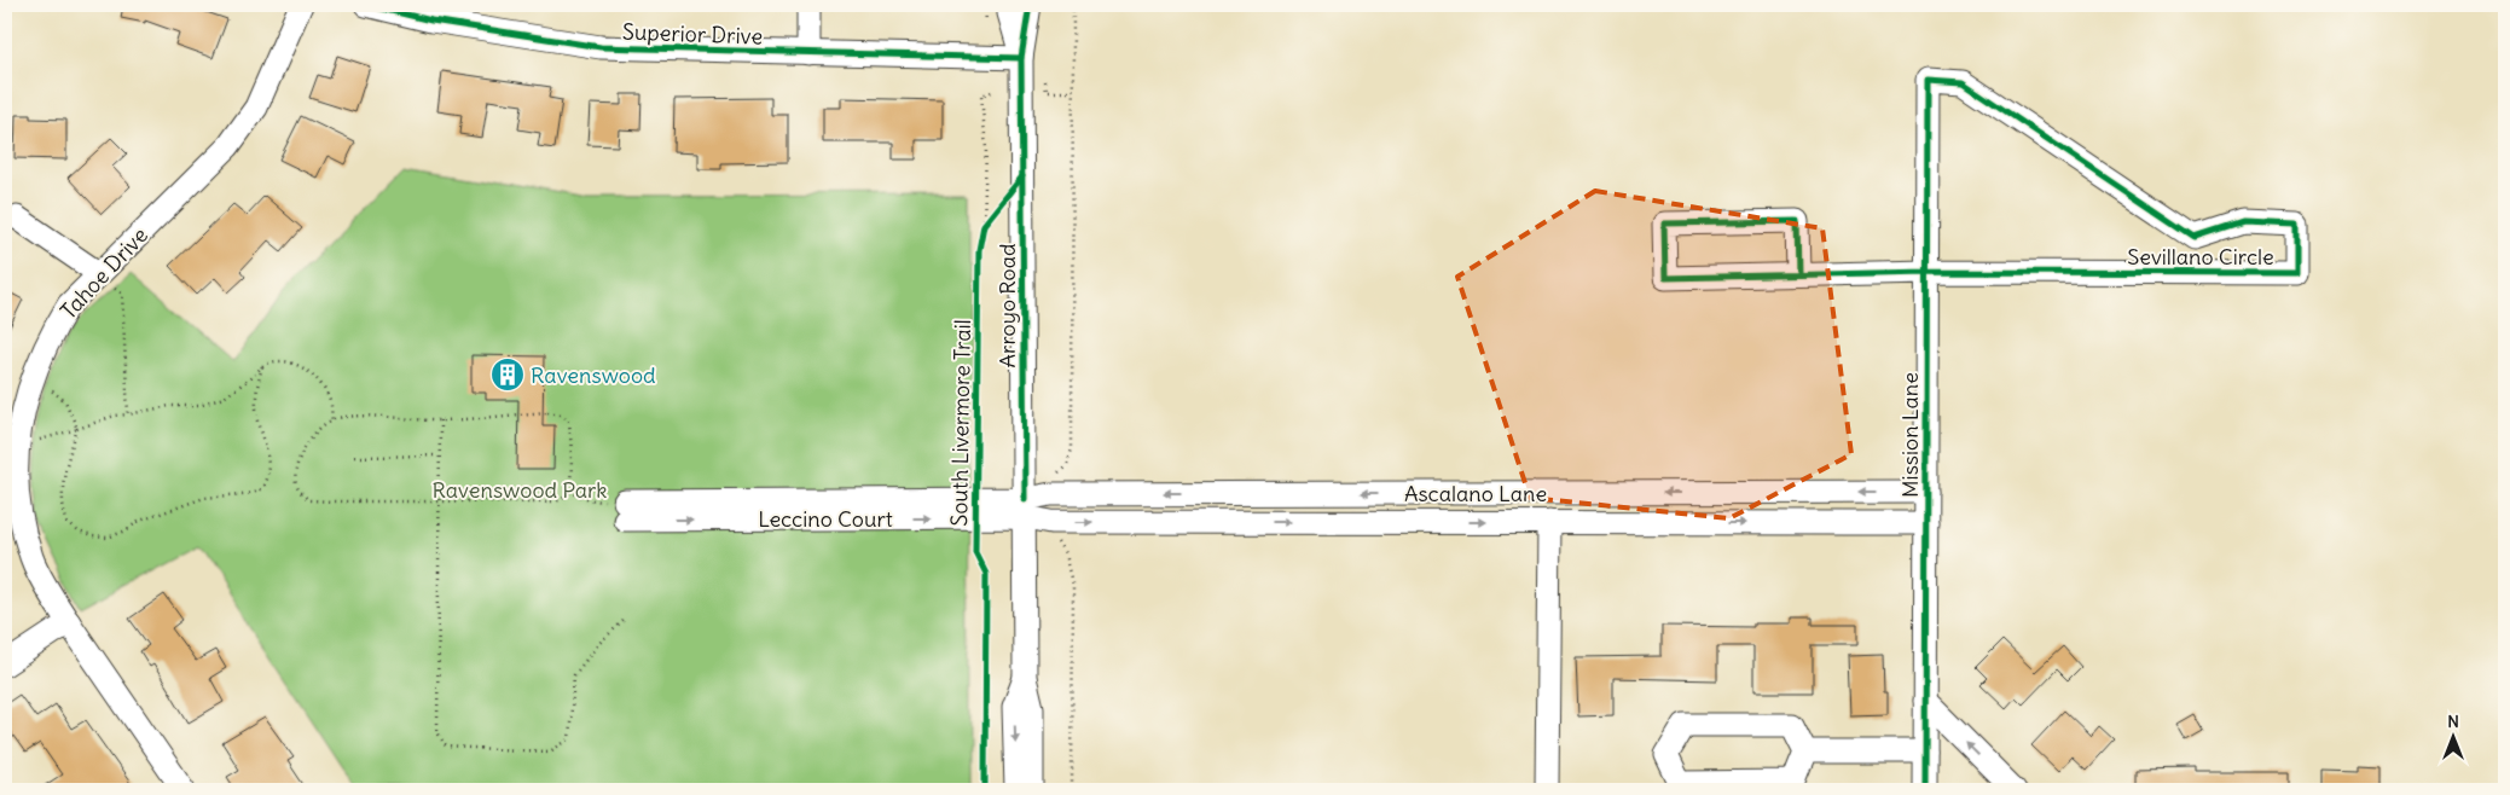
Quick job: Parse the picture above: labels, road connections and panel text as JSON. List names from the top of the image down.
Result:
{
  "streets": {
    "street": [
      "Superior Drive",
      "Sevillano Circle",
      "Tahoe Drive",
      "Arroyo Road",
      "Mission Lane",
      "Ascalano Lane",
      "Leccino Court"
    ],
    "cycle path": ["South Livermore Trail"]
  },
  "crossings": [
    ["Superior Drive", "Arroyo Road"],
    ["Sevillano Circle", "Mission Lane"],
    ["Arroyo Road", "Ascalano Lane"],
    ["Arroyo Road", "Leccino Court"],
    ["Mission Lane", "Ascalano Lane"],
    ["Ascalano Lane", "Leccino Court"]
  ],
  "parks": ["Ravenswood Park"],
  "places": {
    "building": ["Ravenswood"]
  },
  "north": "top"
}
